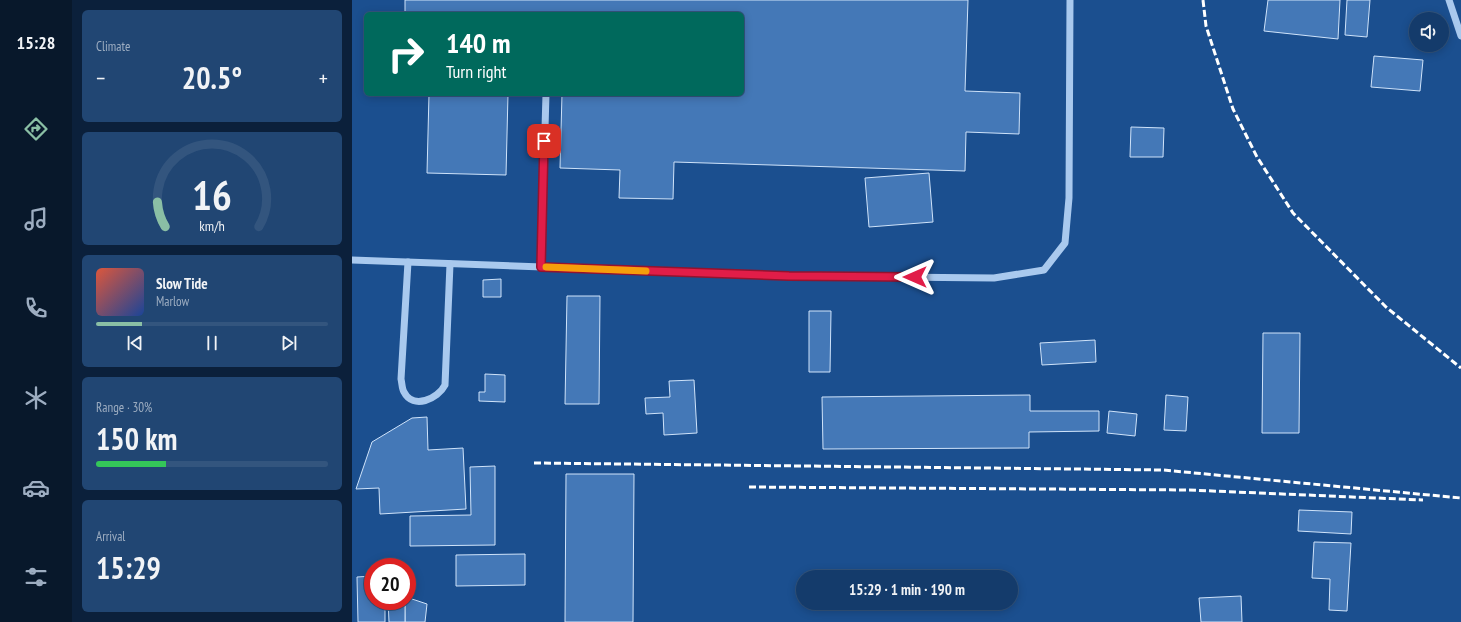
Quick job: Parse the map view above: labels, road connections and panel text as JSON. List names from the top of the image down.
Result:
{
  "page": {
    "tabs": "15:28",
    "tile": [
      "Climate",
      ["Range · 30%", "150 km"],
      ["Arrival", "15:29"]
    ],
    "turn": ["140 m", "Turn right"],
    "heat": ["−", "20.5°", "+"],
    "song": ["Slow Tide", "Marlow"],
    "limit": "20",
    "trip": "15:29 · 1 min · 190 m",
    "gauge": ["16", "km/h"]
  }
}
